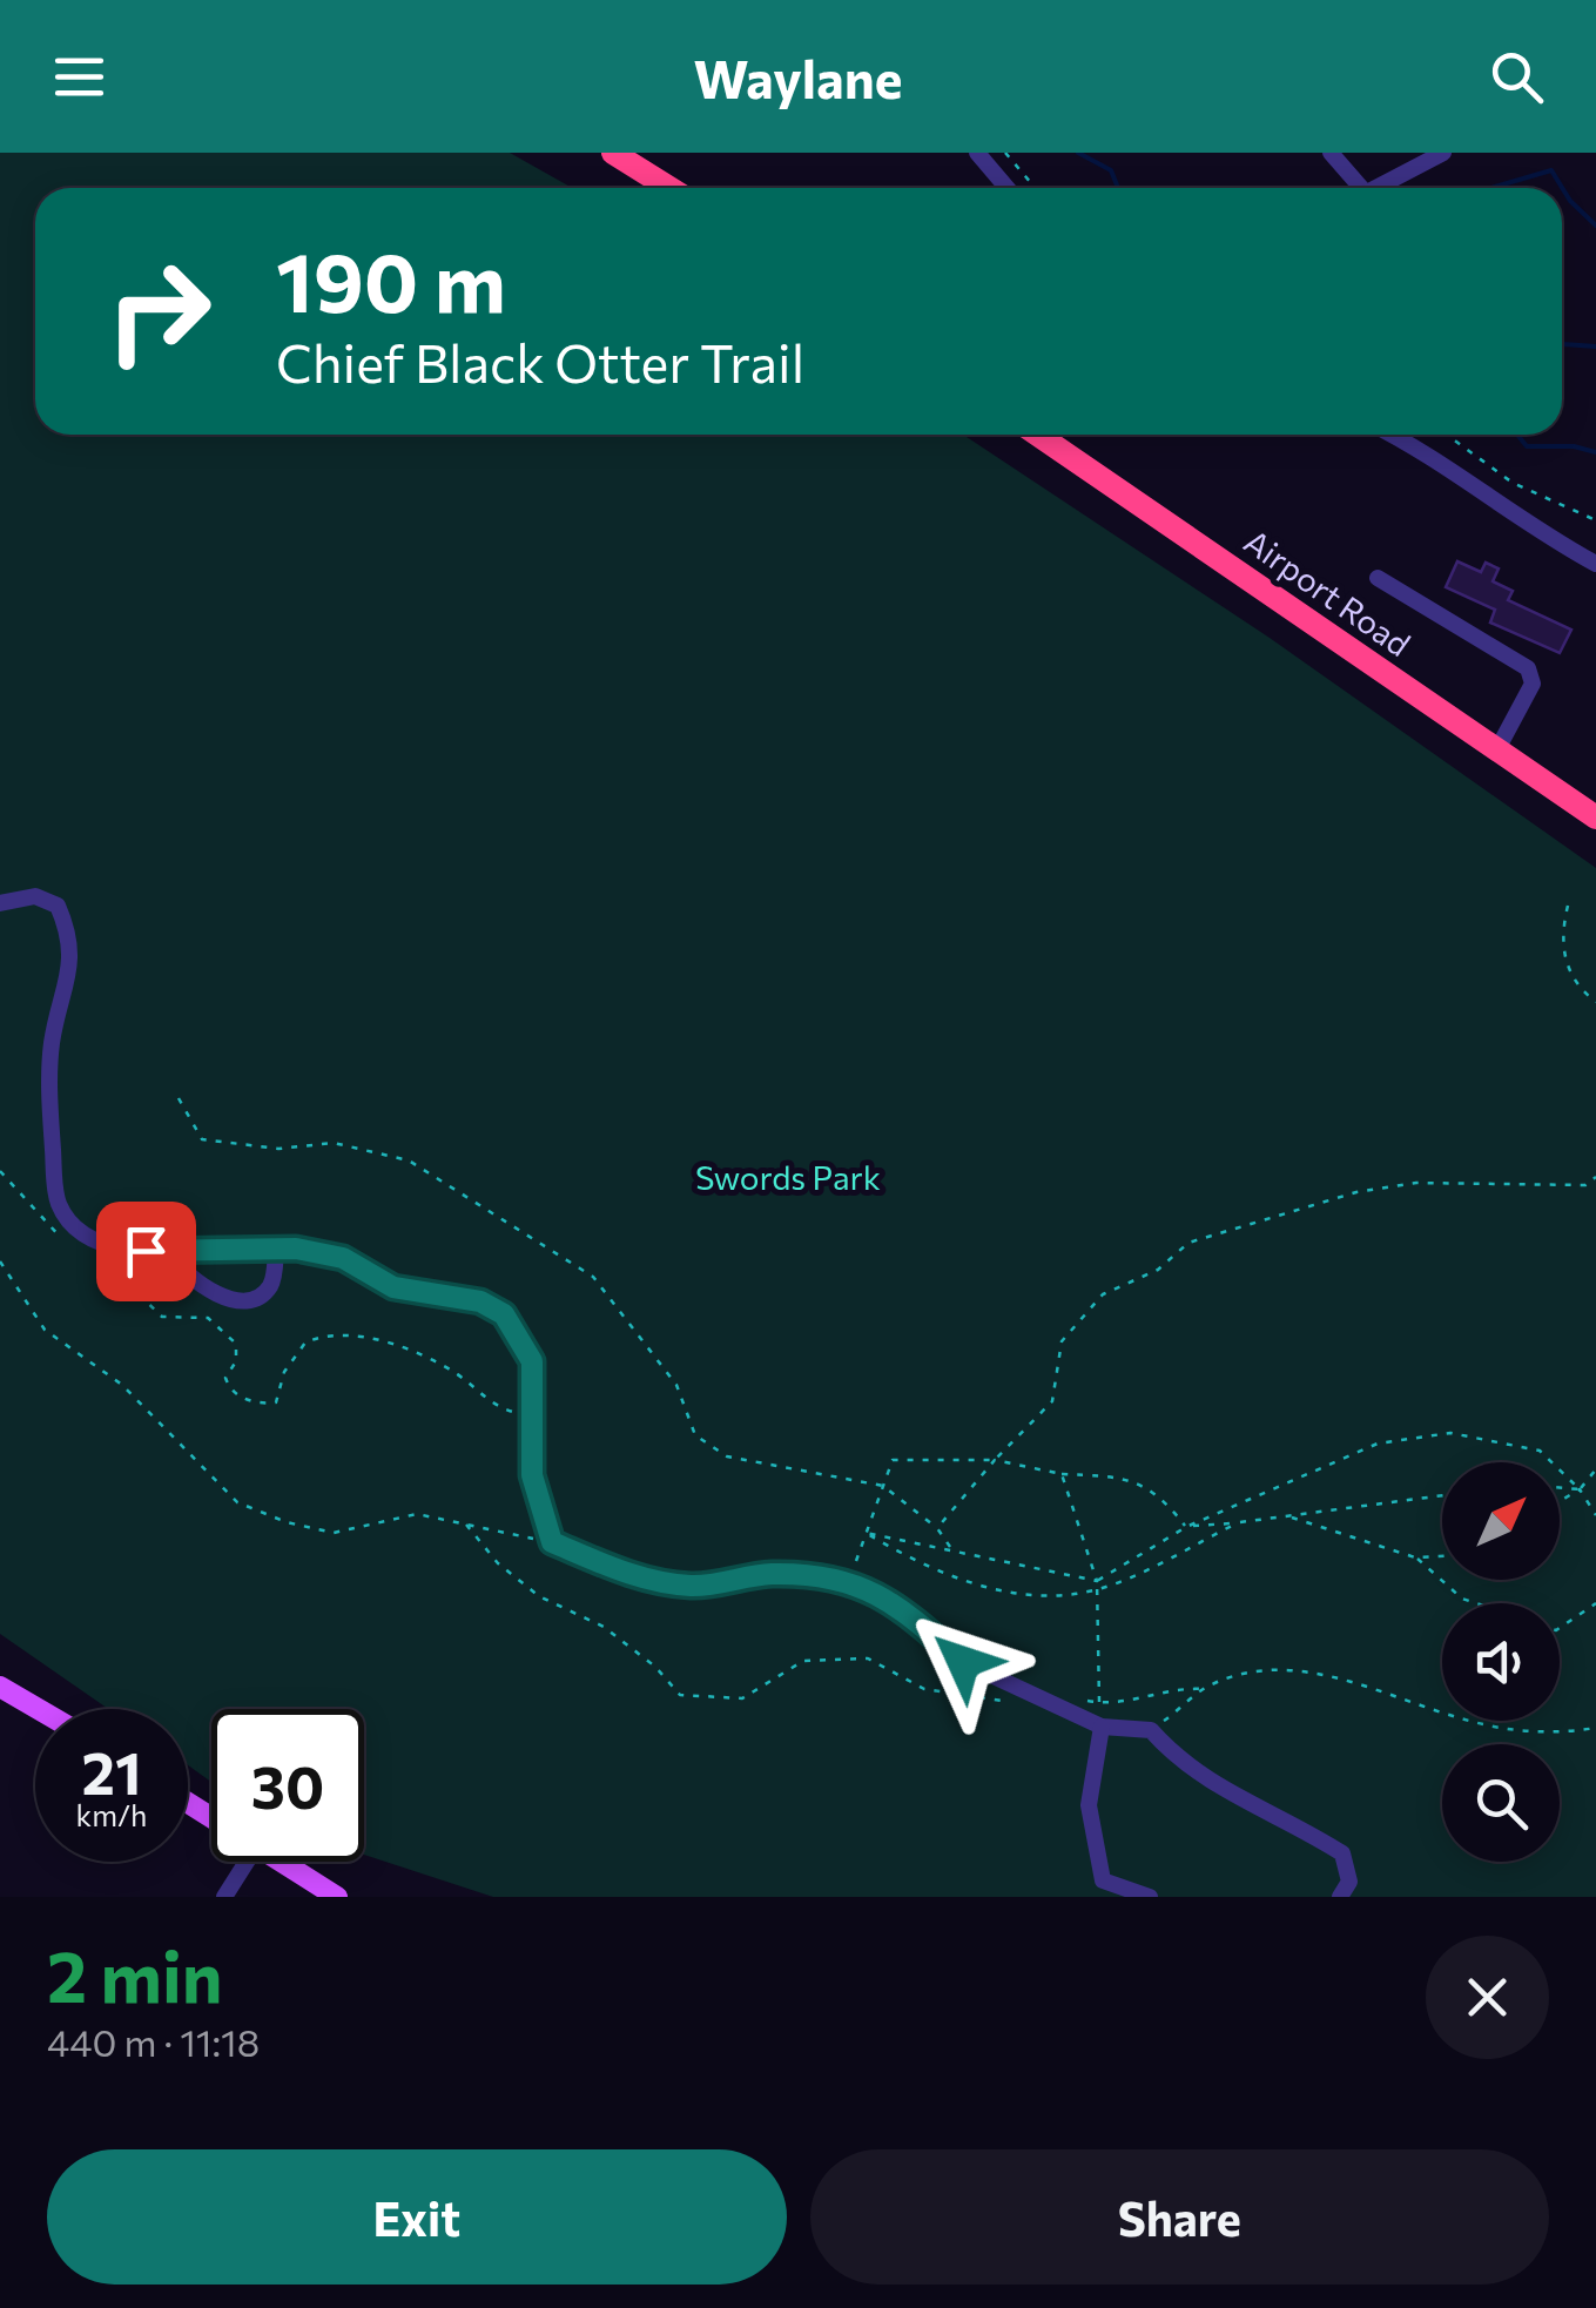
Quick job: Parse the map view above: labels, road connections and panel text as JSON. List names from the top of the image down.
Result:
{
  "streets": {
    "highway": ["Airport Road"]
  },
  "parks": ["Swords Park"],
  "north": "top right",
  "page": {
    "header": "Waylane",
    "turn": ["190 m", "Chief Black Otter Trail"],
    "speed": "21 km/h",
    "limit": "30",
    "heading": ["2 min", "440 m · 11:18"],
    "buttons": ["Exit", "Share"]
  }
}
